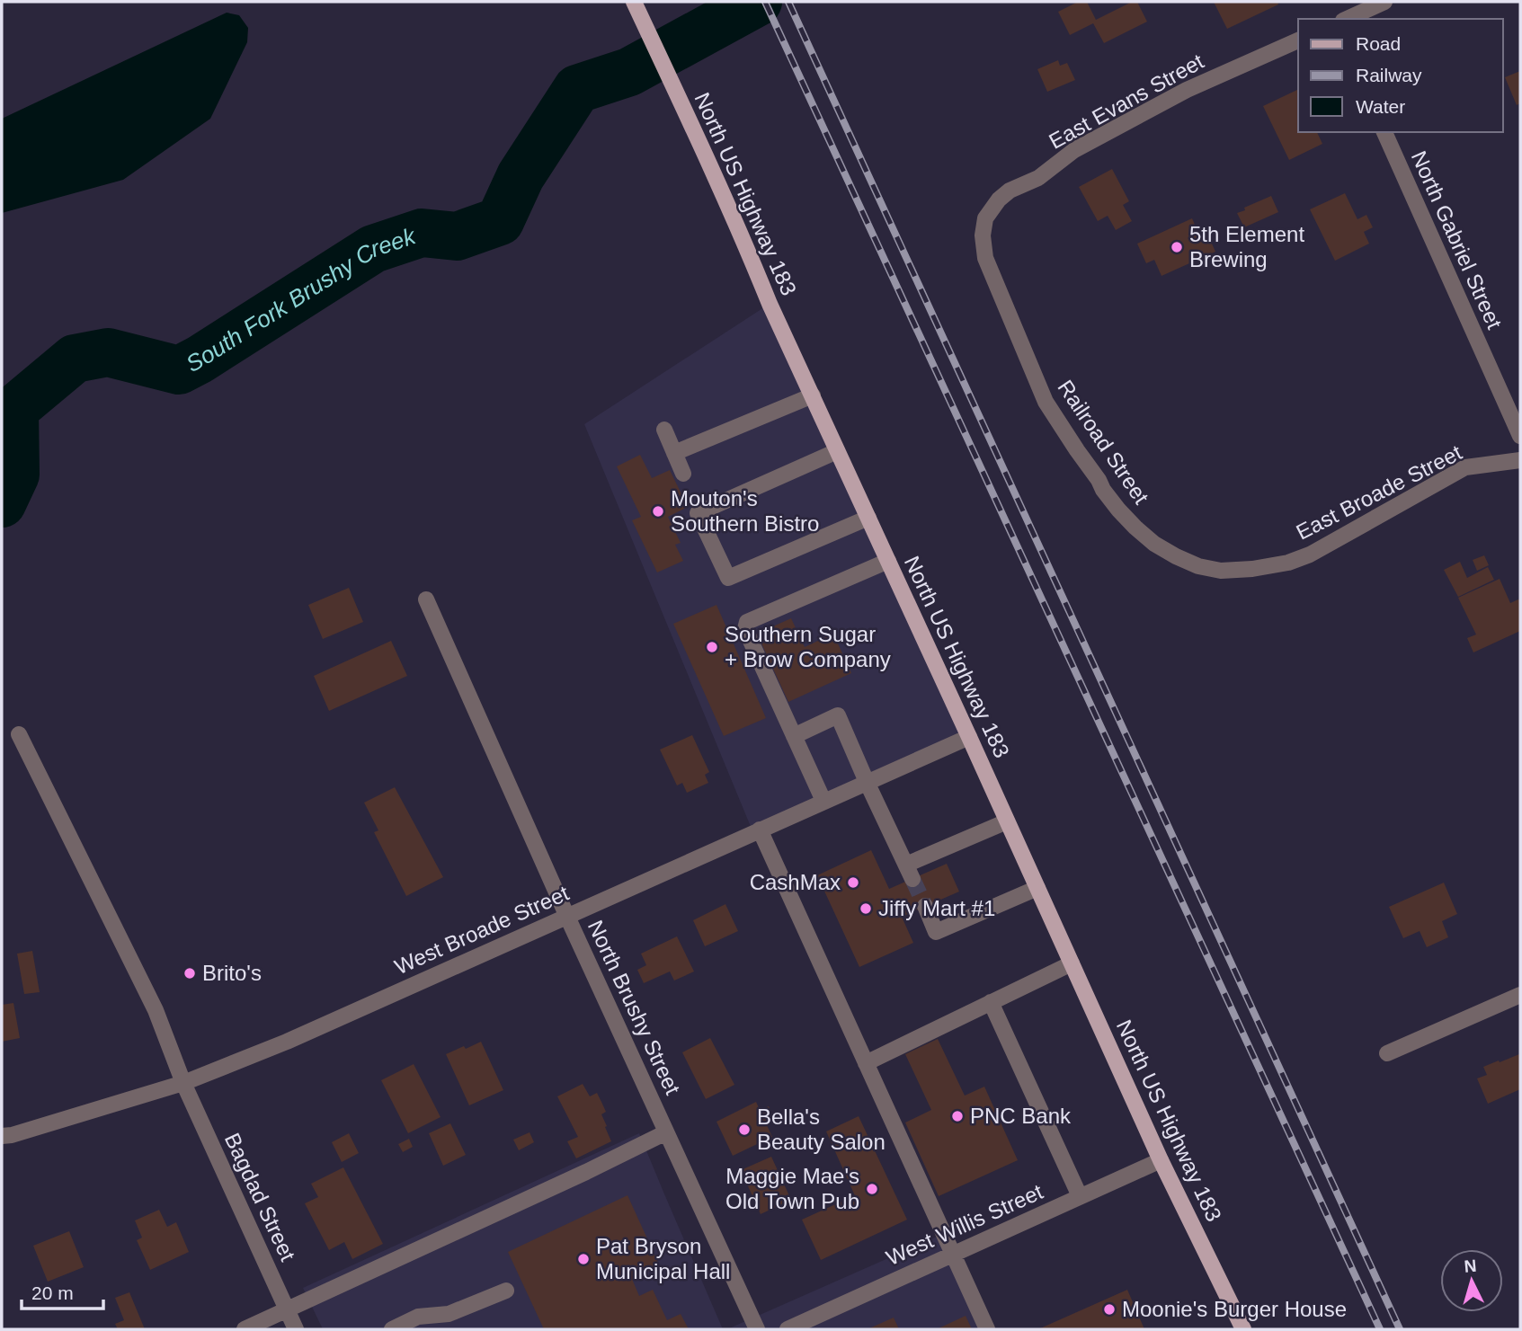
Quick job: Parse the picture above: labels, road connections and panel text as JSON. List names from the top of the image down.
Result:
{
  "streets": {
    "main road": ["North US Highway 183"],
    "street": [
      "East Evans Street",
      "North Gabriel Street",
      "Railroad Street",
      "East Broade Street",
      "West Broade Street",
      "North Brushy Street",
      "Bagdad Street",
      "West Willis Street"
    ]
  },
  "crossings": [
    ["East Evans Street", "Railroad Street"],
    ["North US Highway 183", "West Broade Street"],
    ["North US Highway 183", "West Willis Street"],
    ["Railroad Street", "East Broade Street"],
    ["West Broade Street", "North Brushy Street"],
    ["West Broade Street", "Bagdad Street"]
  ],
  "water": ["South Fork Brushy Creek"],
  "places": [
    "5th Element Brewing",
    "Mouton's Southern Bistro",
    "Southern Sugar + Brow Company",
    "CashMax",
    "Jiffy Mart #1",
    "Brito's",
    "PNC Bank",
    "Bella's Beauty Salon",
    "Maggie Mae's Old Town Pub",
    "Pat Bryson Municipal Hall",
    "Moonie's Burger House"
  ],
  "legend": ["Road", "Railway", "Water"],
  "scale_bar": "20 m",
  "north": "top"
}
